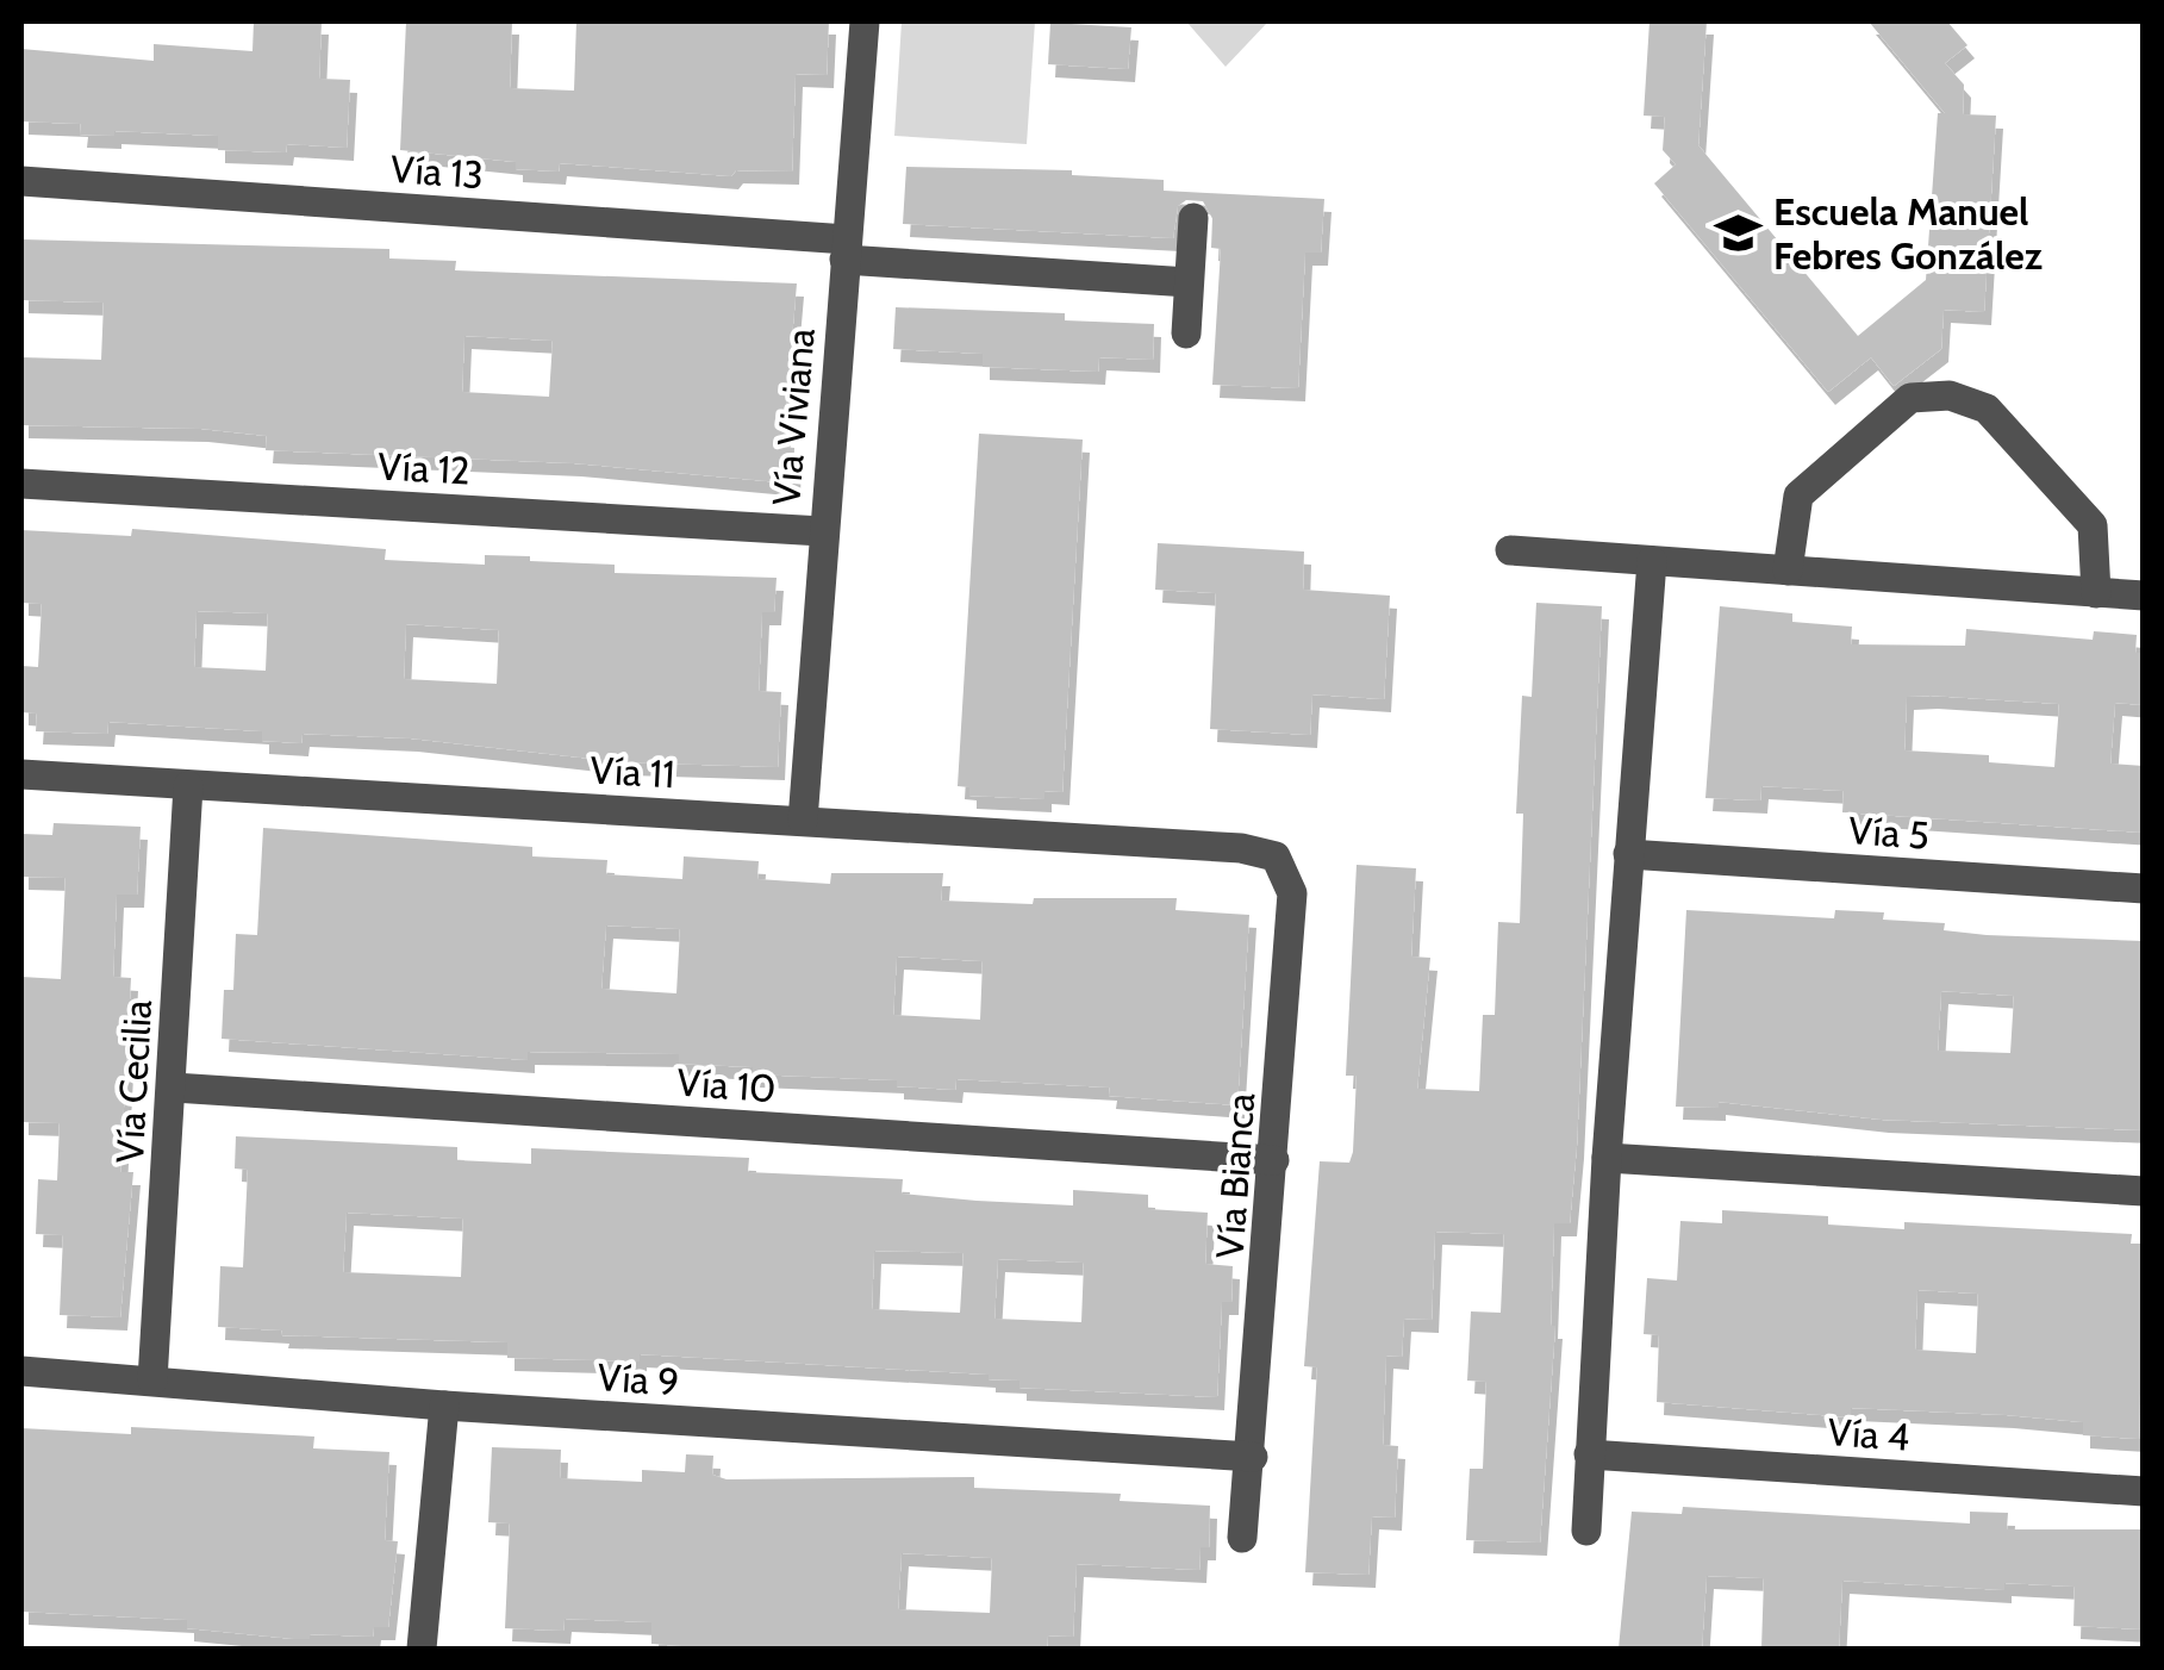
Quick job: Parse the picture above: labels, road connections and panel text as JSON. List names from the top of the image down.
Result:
{
  "streets": {
    "street": [
      "Vía 13",
      "Vía Viviana",
      "Vía 12",
      "Vía 11",
      "Vía 5",
      "Vía Cecilia",
      "Vía 10",
      "Vía Bianca",
      "Vía 9",
      "Vía 4"
    ]
  },
  "crossings": [
    ["Vía 13", "Vía Viviana"],
    ["Vía Viviana", "Vía 12"],
    ["Vía Viviana", "Vía 11"],
    ["Vía 11", "Vía Cecilia"],
    ["Vía 11", "Vía Bianca"],
    ["Vía Cecilia", "Vía 10"],
    ["Vía Cecilia", "Vía 9"],
    ["Vía 10", "Vía Bianca"],
    ["Vía Bianca", "Vía 9"]
  ],
  "places": {
    "school or university": ["Escuela Manuel Febres González"]
  }
}
